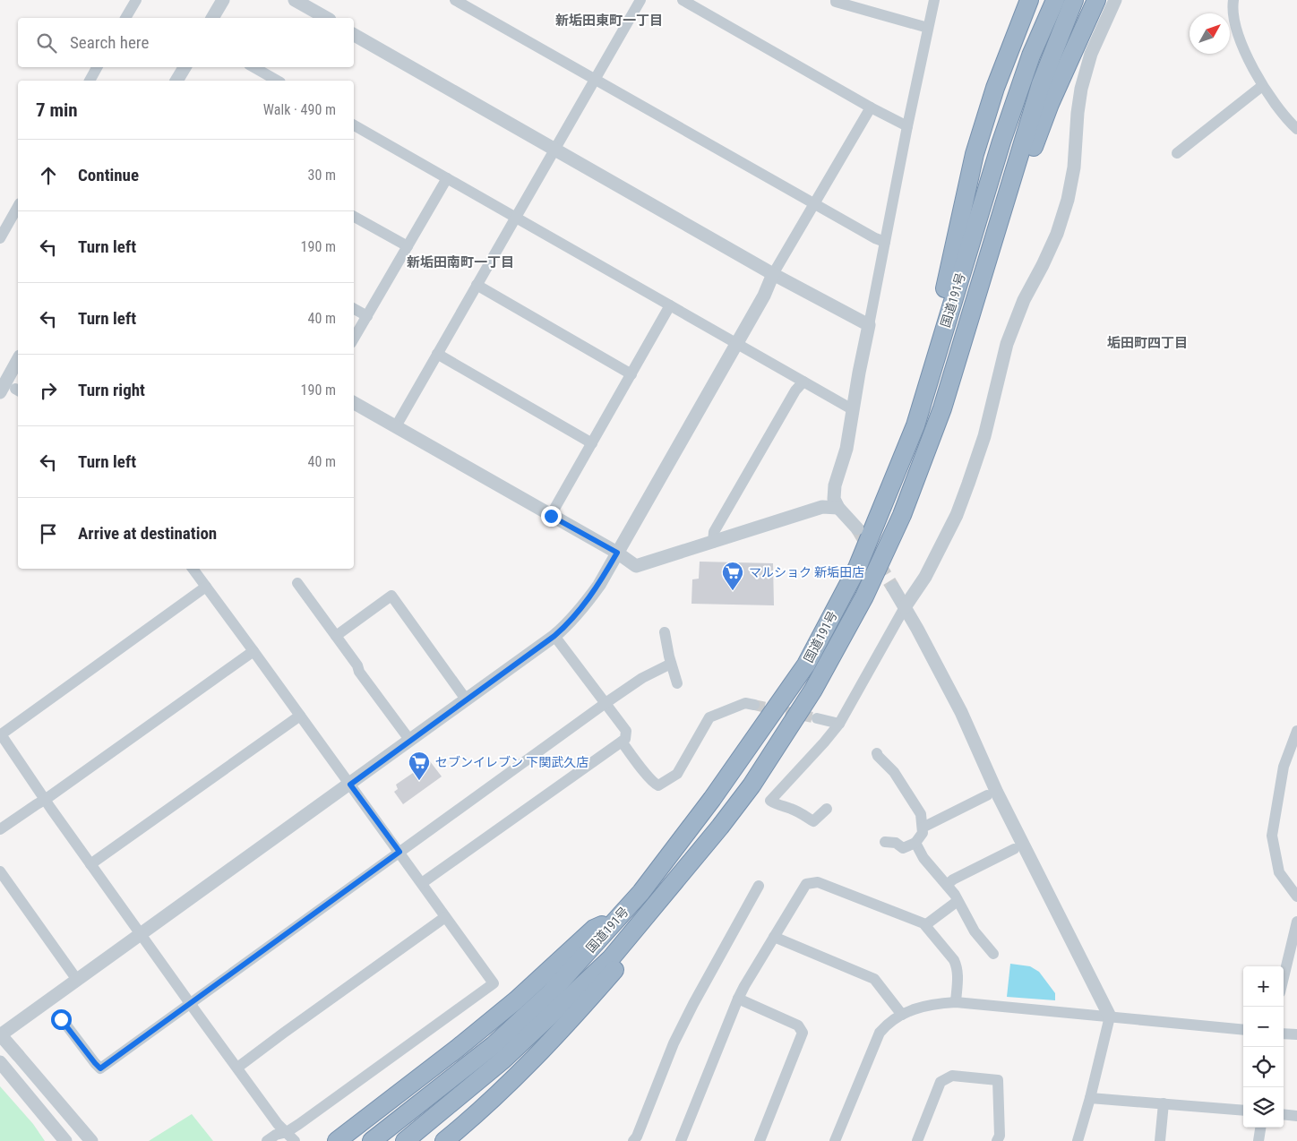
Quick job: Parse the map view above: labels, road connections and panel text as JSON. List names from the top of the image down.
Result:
{
  "streets": {
    "highway": ["国道191号"]
  },
  "districts": ["新垢田東町一丁目", "新垢田南町一丁目", "垢田町四丁目"],
  "places": {
    "supermarket": ["マルショク 新垢田店", "セブンイレブン 下関武久店"]
  },
  "north": "top right",
  "page": {
    "search": "Search here",
    "heading": ["7 min", "Walk · 490 m"],
    "list": [
      ["Continue", "30 m"],
      ["Turn left", "190 m"],
      ["Turn left", "40 m"],
      ["Turn right", "190 m"],
      ["Turn left", "40 m"],
      "Arrive at destination"
    ],
    "map_buttons": ["+", "−"]
  }
}
